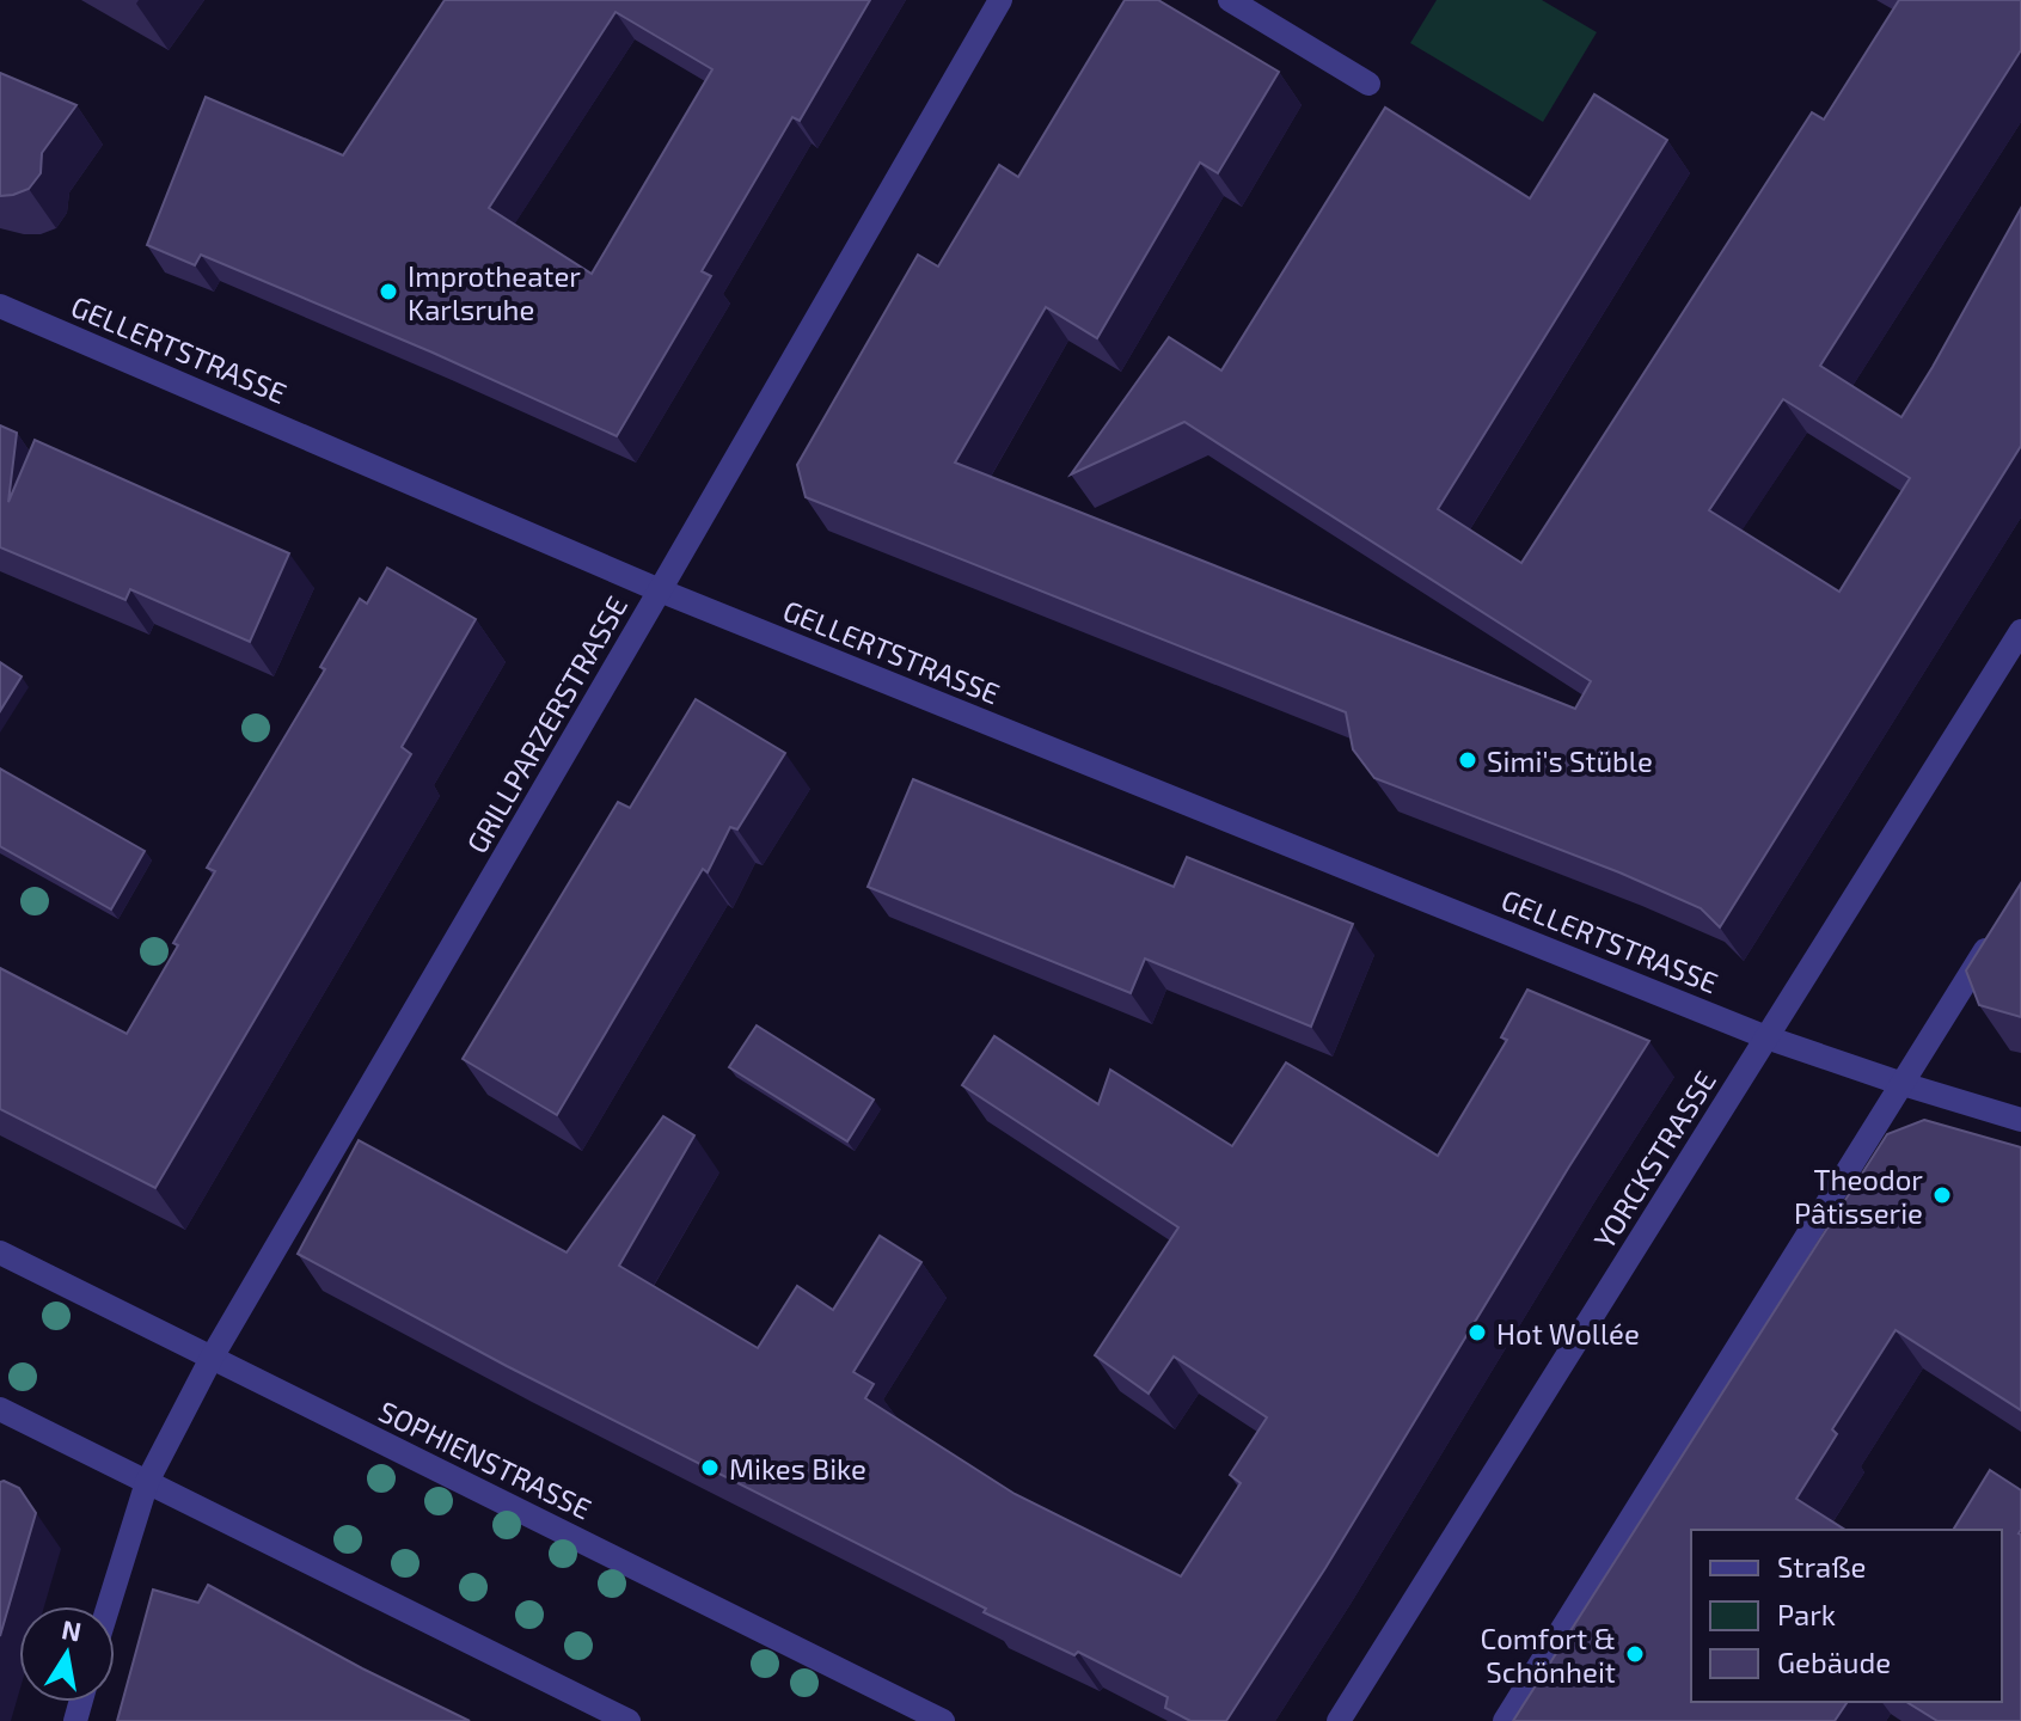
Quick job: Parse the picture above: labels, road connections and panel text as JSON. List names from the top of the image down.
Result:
{
  "streets": {
    "street": [
      "GELLERTSTRASSE",
      "GRILLPARZERSTRASSE",
      "YORCKSTRASSE",
      "SOPHIENSTRASSE"
    ]
  },
  "crossings": [
    ["GELLERTSTRASSE", "GRILLPARZERSTRASSE"],
    ["GELLERTSTRASSE", "YORCKSTRASSE"],
    ["GRILLPARZERSTRASSE", "SOPHIENSTRASSE"]
  ],
  "places": [
    "Improtheater Karlsruhe",
    "Simi's Stüble",
    "Theodor Pâtisserie",
    "Hot Wollée",
    "Mikes Bike",
    "Comfort & Schönheit"
  ],
  "legend": ["Straße", "Park", "Gebäude"],
  "north": "top"
}
